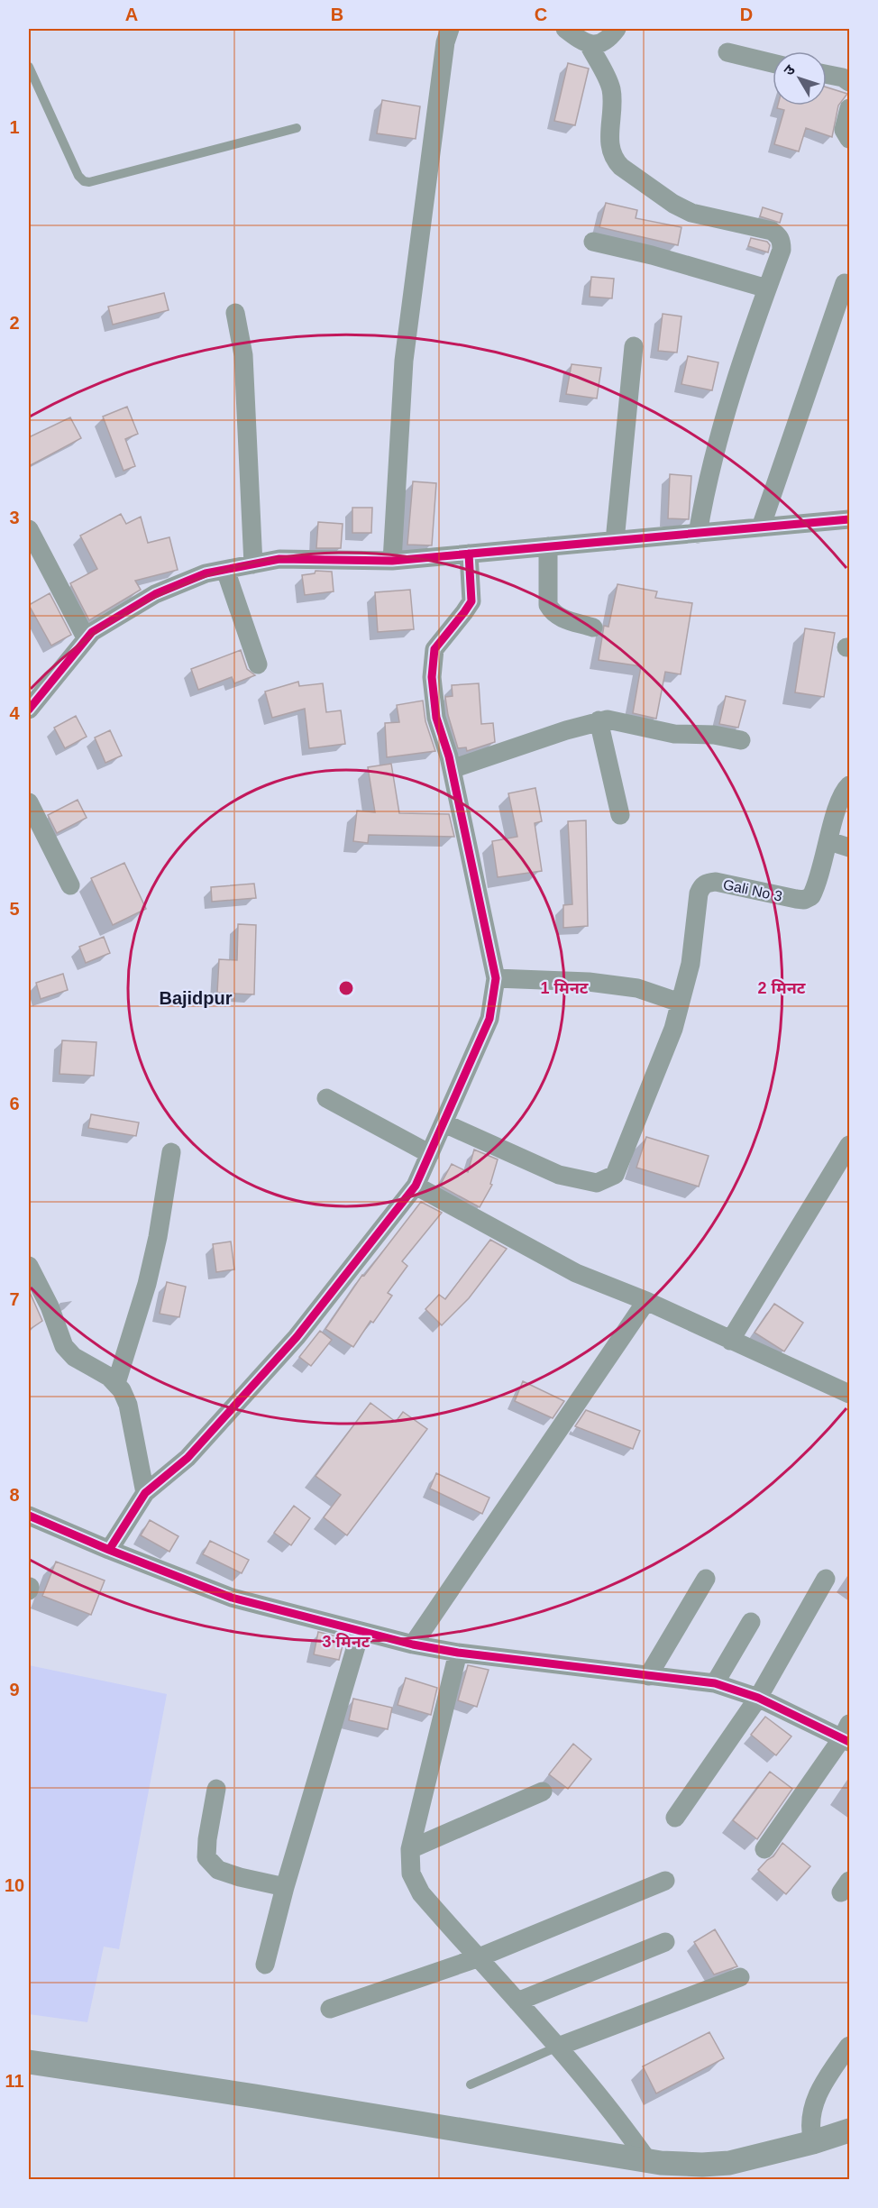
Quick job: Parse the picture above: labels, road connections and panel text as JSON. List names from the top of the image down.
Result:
{
  "streets": {
    "street": ["Gali No 3"]
  },
  "districts": ["Bajidpur"],
  "north": "top left",
  "grid": {
    "columns": [
      "A",
      "B",
      "C",
      "D"
    ],
    "rows": [
      "1",
      "2",
      "3",
      "4",
      "5",
      "6",
      "7",
      "8",
      "9",
      "10",
      "11"
    ]
  },
  "rings": ["1 मिनट", "2 मिनट", "3 मिनट"]
}
